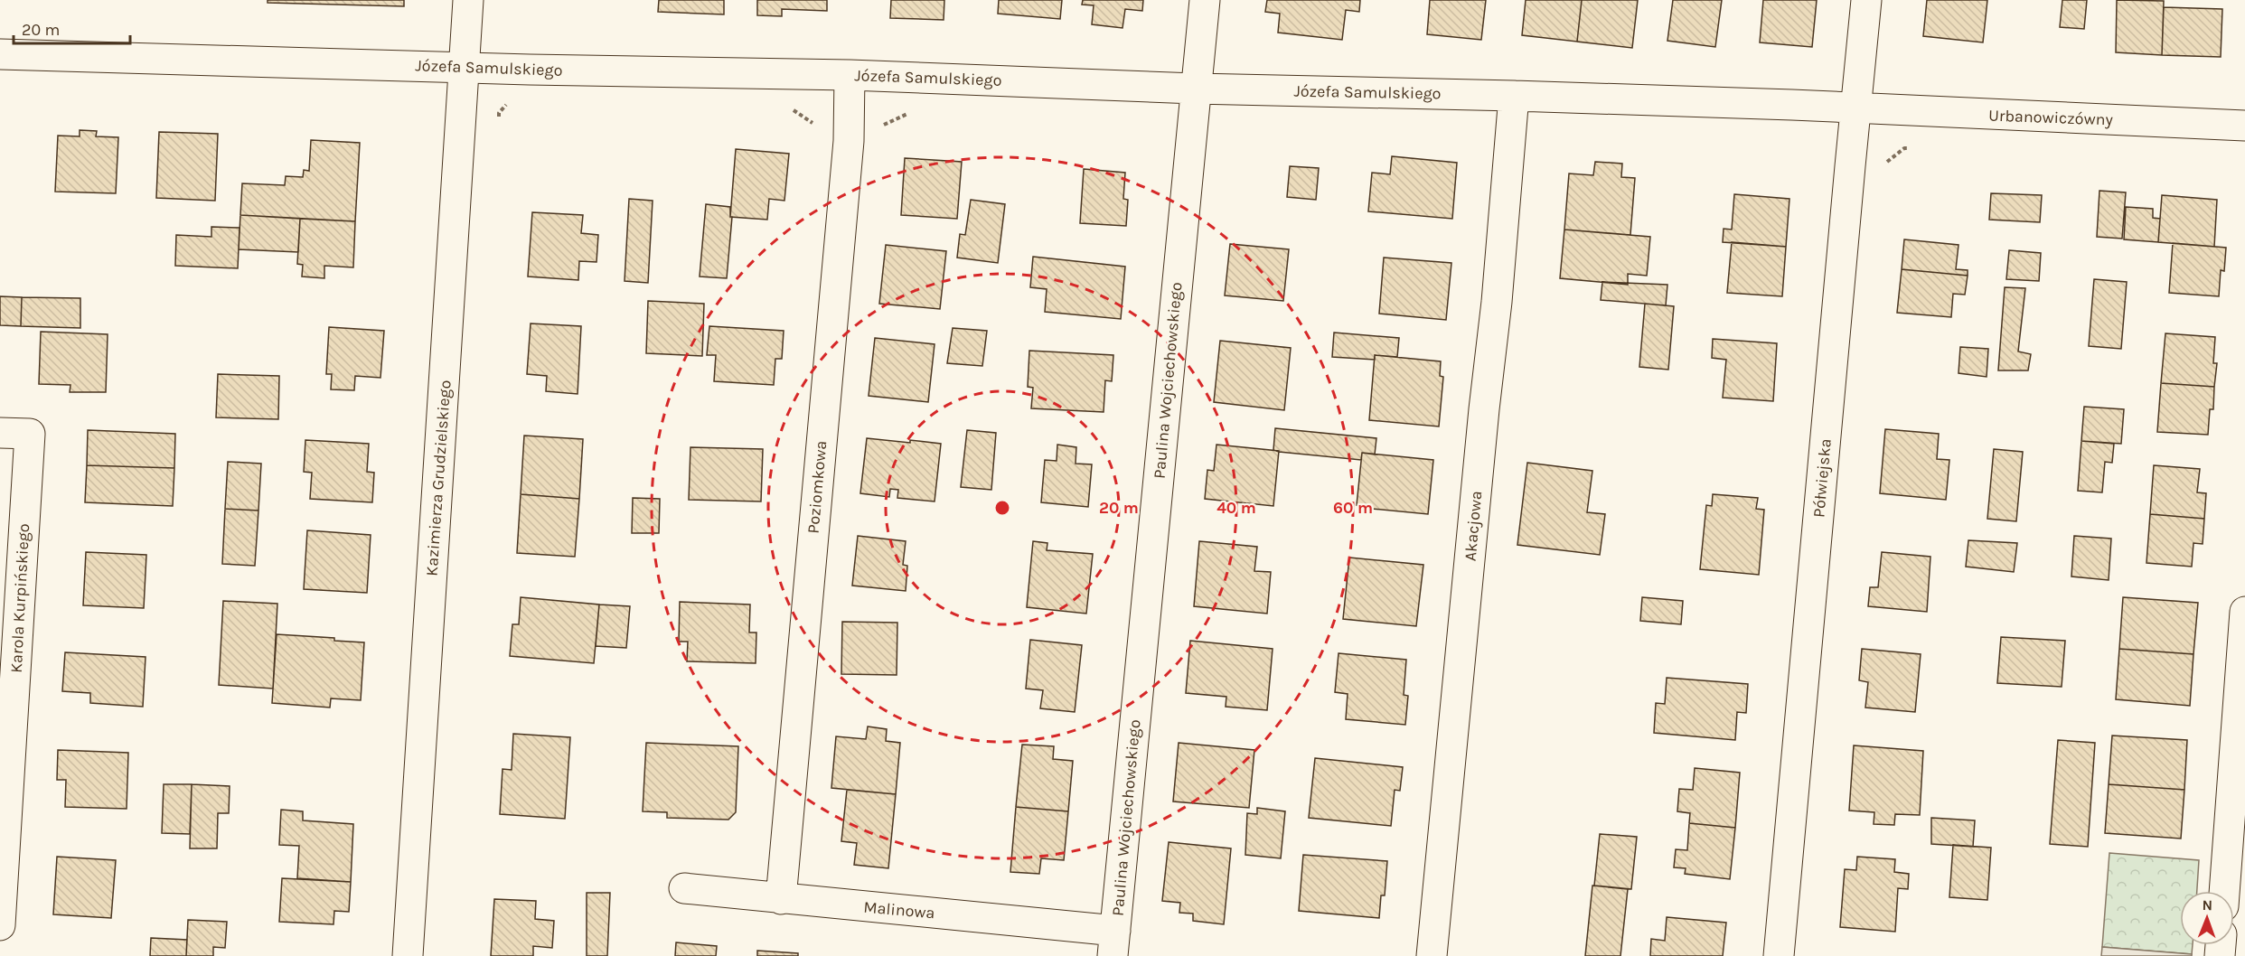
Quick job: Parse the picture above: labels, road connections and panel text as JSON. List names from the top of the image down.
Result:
{
  "streets": {
    "street": [
      "Józefa Samulskiego",
      "Urbanowiczówny",
      "Paulina Wojciechowskiego",
      "Kazimierza Grudzielskiego",
      "Półwiejska",
      "Poziomkowa",
      "Akacjowa",
      "Karola Kurpińskiego",
      "Malinowa"
    ]
  },
  "crossings": [
    ["Józefa Samulskiego", "Urbanowiczówny"],
    ["Józefa Samulskiego", "Paulina Wojciechowskiego"],
    ["Józefa Samulskiego", "Kazimierza Grudzielskiego"],
    ["Józefa Samulskiego", "Półwiejska"],
    ["Józefa Samulskiego", "Poziomkowa"],
    ["Józefa Samulskiego", "Akacjowa"],
    ["Urbanowiczówny", "Półwiejska"],
    ["Paulina Wojciechowskiego", "Malinowa"],
    ["Poziomkowa", "Malinowa"]
  ],
  "scale_bar": "20 m",
  "north": "top",
  "rings": ["20 m", "40 m", "60 m"]
}
